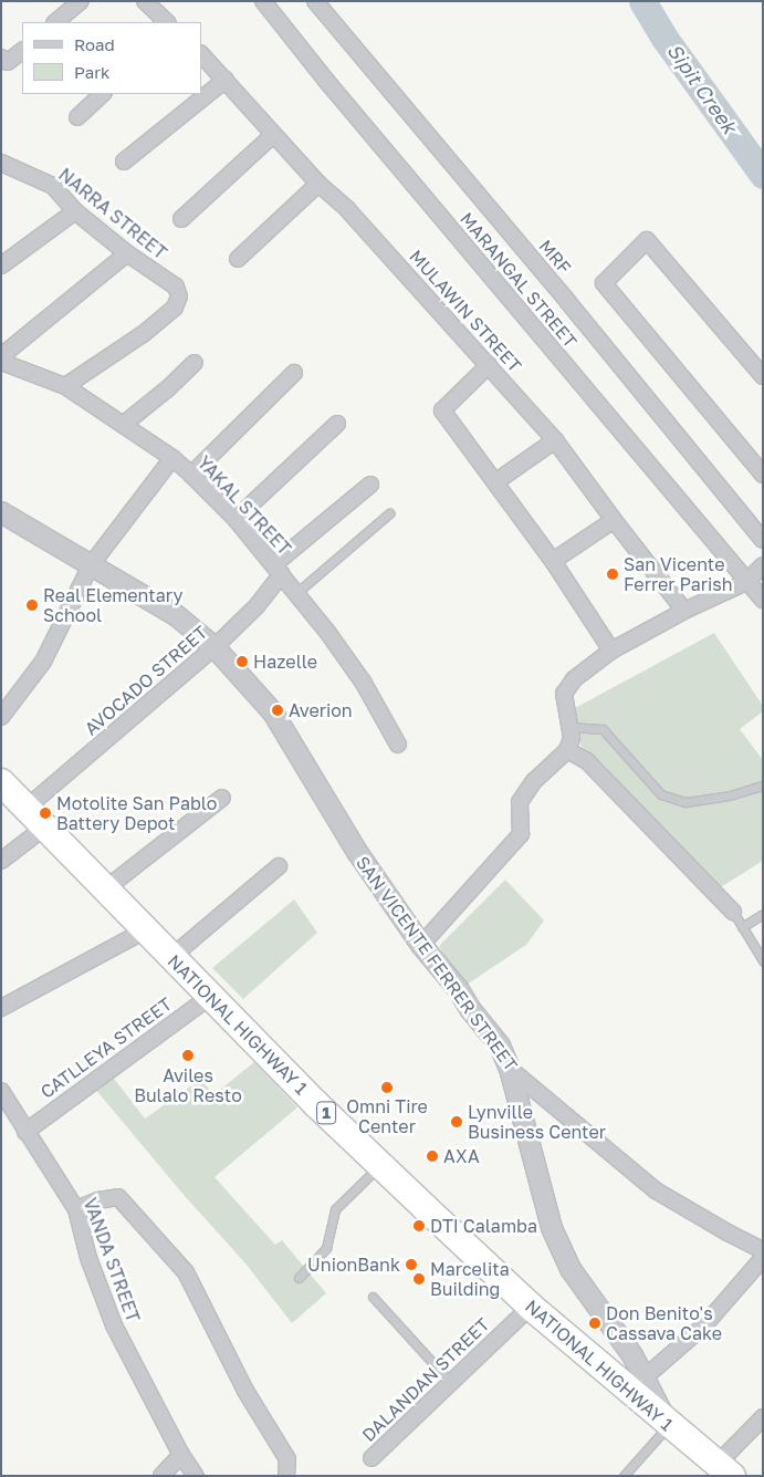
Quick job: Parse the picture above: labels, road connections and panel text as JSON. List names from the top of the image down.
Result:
{
  "streets": {
    "highway": ["NATIONAL HIGHWAY 1", "1"],
    "street": [
      "NARRA STREET",
      "MRF",
      "MARANGAL STREET",
      "MULAWIN STREET",
      "YAKAL STREET",
      "AVOCADO STREET",
      "SAN VICENTE FERRER STREET",
      "CATLLEYA STREET",
      "VANDA STREET",
      "DALANDAN STREET"
    ]
  },
  "crossings": [
    ["NARRA STREET", "YAKAL STREET"],
    ["YAKAL STREET", "AVOCADO STREET"],
    ["AVOCADO STREET", "SAN VICENTE FERRER STREET"],
    ["AVOCADO STREET", "NATIONAL HIGHWAY 1"],
    ["NATIONAL HIGHWAY 1", "CATLLEYA STREET"],
    ["NATIONAL HIGHWAY 1", "DALANDAN STREET"],
    ["CATLLEYA STREET", "VANDA STREET"]
  ],
  "water": ["Sipit Creek"],
  "places": [
    "San Vicente Ferrer Parish",
    "Real Elementary School",
    "Hazelle",
    "Averion",
    "Motolite San Pablo Battery Depot",
    "Aviles Bulalo Resto",
    "Omni Tire Center",
    "Lynville Business Center",
    "AXA",
    "DTI Calamba",
    "UnionBank",
    "Marcelita Building",
    "Don Benito's Cassava Cake"
  ],
  "legend": ["Road", "Park"]
}
